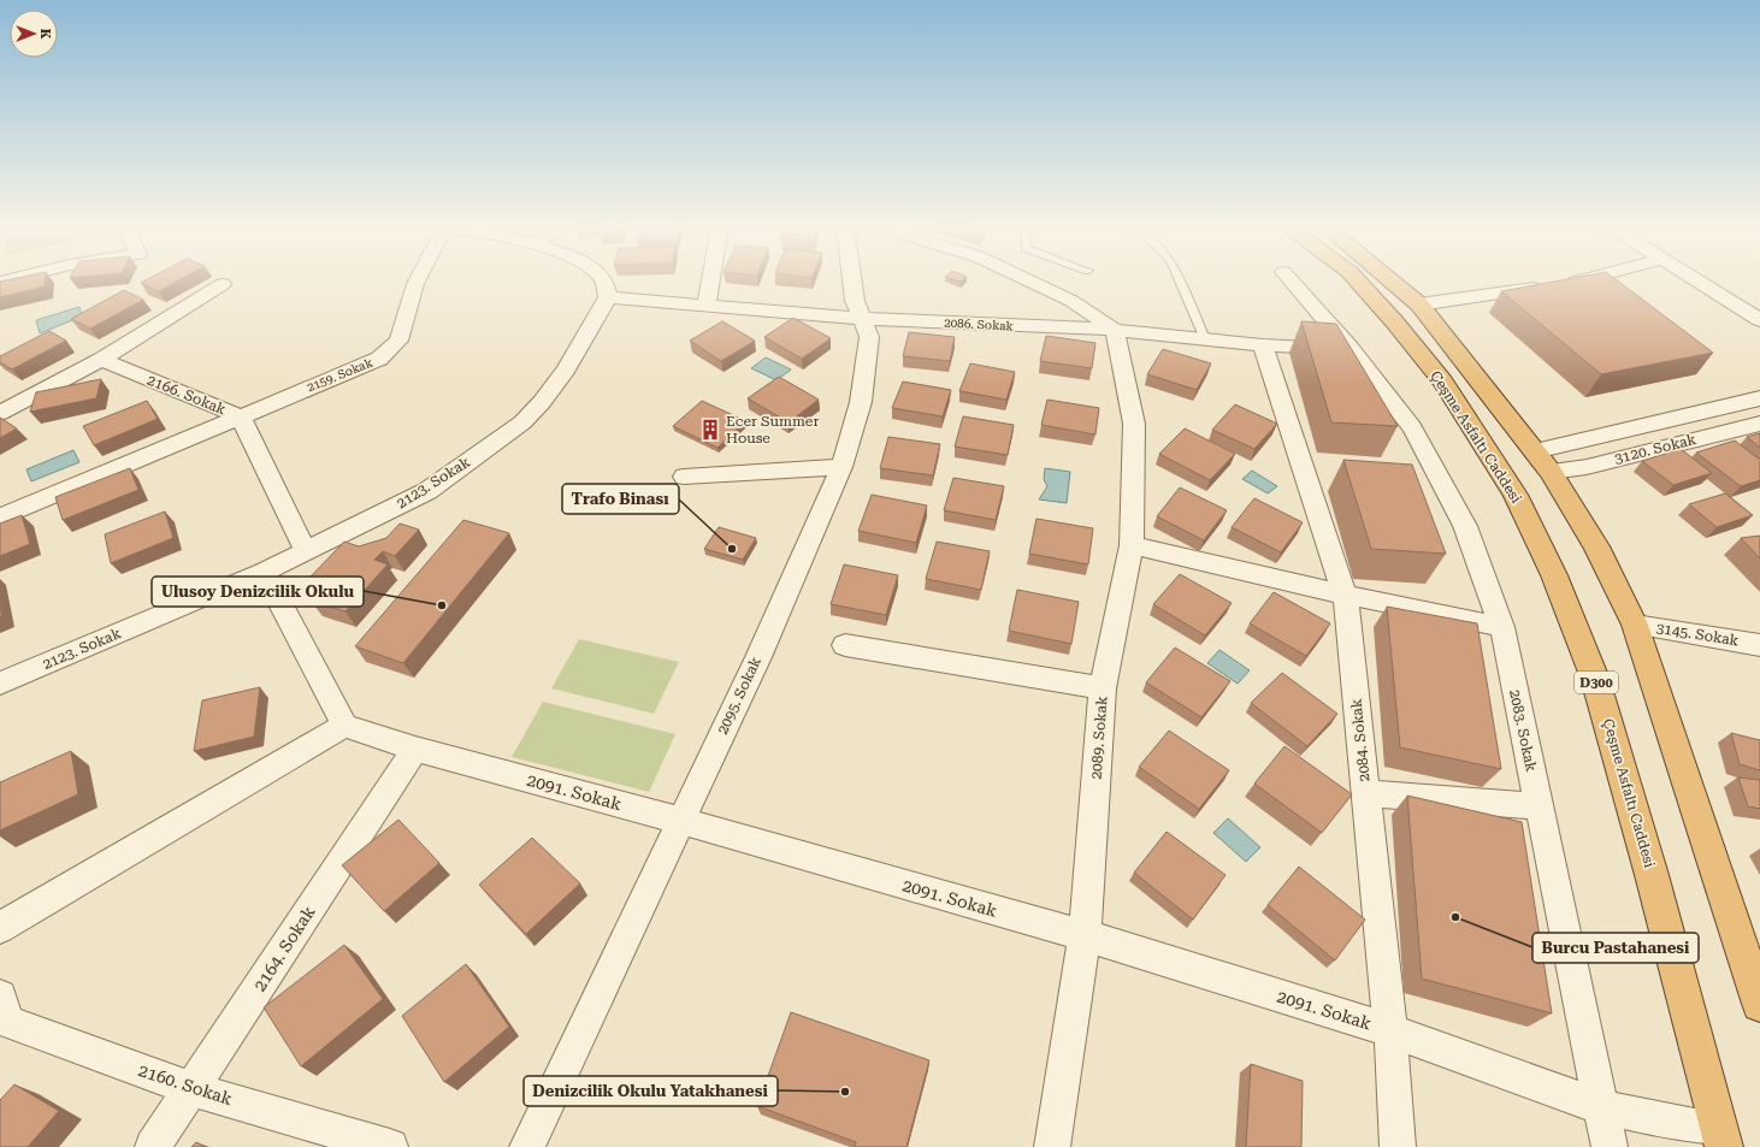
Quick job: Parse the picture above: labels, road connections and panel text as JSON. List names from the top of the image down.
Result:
{
  "streets": {
    "highway": ["Çeşme Asfaltı Caddesi", "D300"],
    "street": [
      "2086. Sokak",
      "2159. Sokak",
      "2166. Sokak",
      "3120. Sokak",
      "2123. Sokak",
      "3145. Sokak",
      "2095. Sokak",
      "2083. Sokak",
      "2089. Sokak",
      "2084. Sokak",
      "2091. Sokak",
      "2164. Sokak",
      "2160. Sokak"
    ]
  },
  "crossings": [
    ["2086. Sokak", "2123. Sokak"],
    ["2086. Sokak", "2095. Sokak"],
    ["2086. Sokak", "2083. Sokak"],
    ["2086. Sokak", "2089. Sokak"],
    ["2086. Sokak", "2084. Sokak"],
    ["2159. Sokak", "2166. Sokak"],
    ["2166. Sokak", "2123. Sokak"],
    ["Çeşme Asfaltı Caddesi", "2091. Sokak"],
    ["2095. Sokak", "2091. Sokak"],
    ["2083. Sokak", "2091. Sokak"],
    ["2089. Sokak", "2091. Sokak"],
    ["2084. Sokak", "2091. Sokak"],
    ["2091. Sokak", "2164. Sokak"],
    ["2164. Sokak", "2160. Sokak"]
  ],
  "places": {
    "building": ["Ecer Summer House"],
    "other": [
      "Trafo Binası",
      "Ulusoy Denizcilik Okulu",
      "Burcu Pastahanesi",
      "Denizcilik Okulu Yatakhanesi"
    ]
  },
  "north": "right"
}
